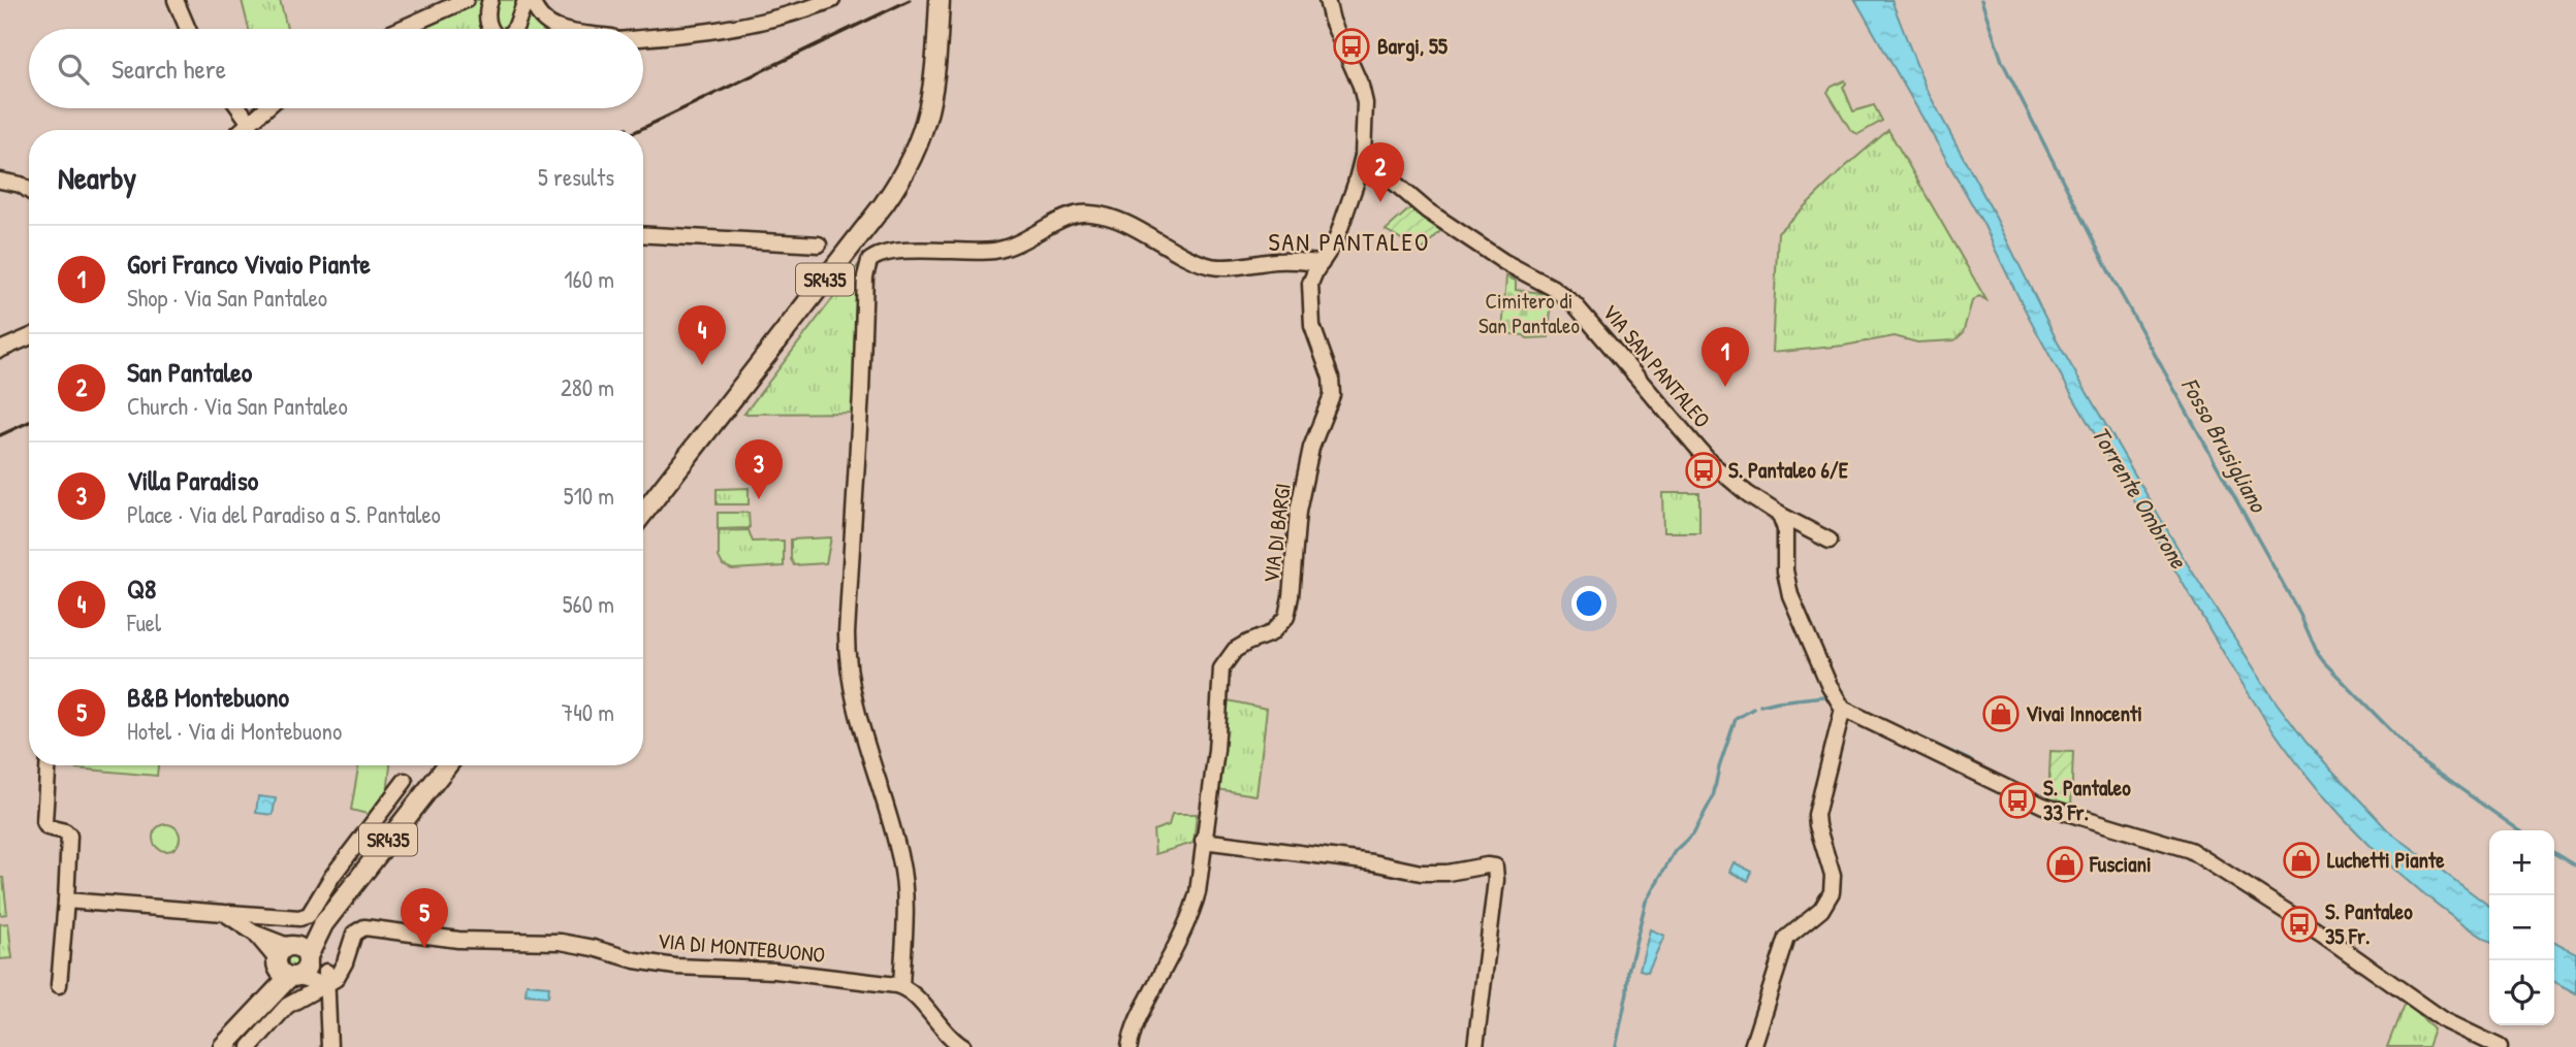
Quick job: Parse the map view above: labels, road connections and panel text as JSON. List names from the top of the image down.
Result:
{
  "streets": {
    "main road": ["SR435"],
    "street": ["VIA SAN PANTALEO", "VIA DI BARGI", "VIA DI MONTEBUONO"]
  },
  "crossings": [
    ["VIA SAN PANTALEO", "VIA DI BARGI"]
  ],
  "districts": ["SAN PANTALEO"],
  "water": ["Fosso Brusigliano", "Torrente Ombrone"],
  "parks": ["Cimitero di San Pantaleo"],
  "places": {
    "bus stop": [
      "Bargi, 55",
      "S. Pantaleo 6/E",
      "S. Pantaleo 33 Fr.",
      "S. Pantaleo 35 Fr."
    ],
    "shop": ["Vivai Innocenti", "Luchetti Piante", "Fusciani"]
  },
  "page": {
    "search": "Search here",
    "heading": ["Nearby", "5 results"],
    "pins": [
      "2",
      "4",
      "1",
      "3",
      "5"
    ],
    "list": [
      {
        "mark": "1",
        "name": "Gori Franco Vivaio Piante",
        "note": "Shop · Via San Pantaleo",
        "value": "160 m"
      },
      {
        "mark": "2",
        "name": "San Pantaleo",
        "note": "Church · Via San Pantaleo",
        "value": "280 m"
      },
      {
        "mark": "3",
        "name": "Villa Paradiso",
        "note": "Place · Via del Paradiso a S. Pantaleo",
        "value": "510 m"
      },
      {
        "mark": "4",
        "name": "Q8",
        "note": "Fuel",
        "value": "560 m"
      },
      {
        "mark": "5",
        "name": "B&B Montebuono",
        "note": "Hotel · Via di Montebuono",
        "value": "740 m"
      }
    ],
    "map_buttons": ["+", "−"]
  }
}
